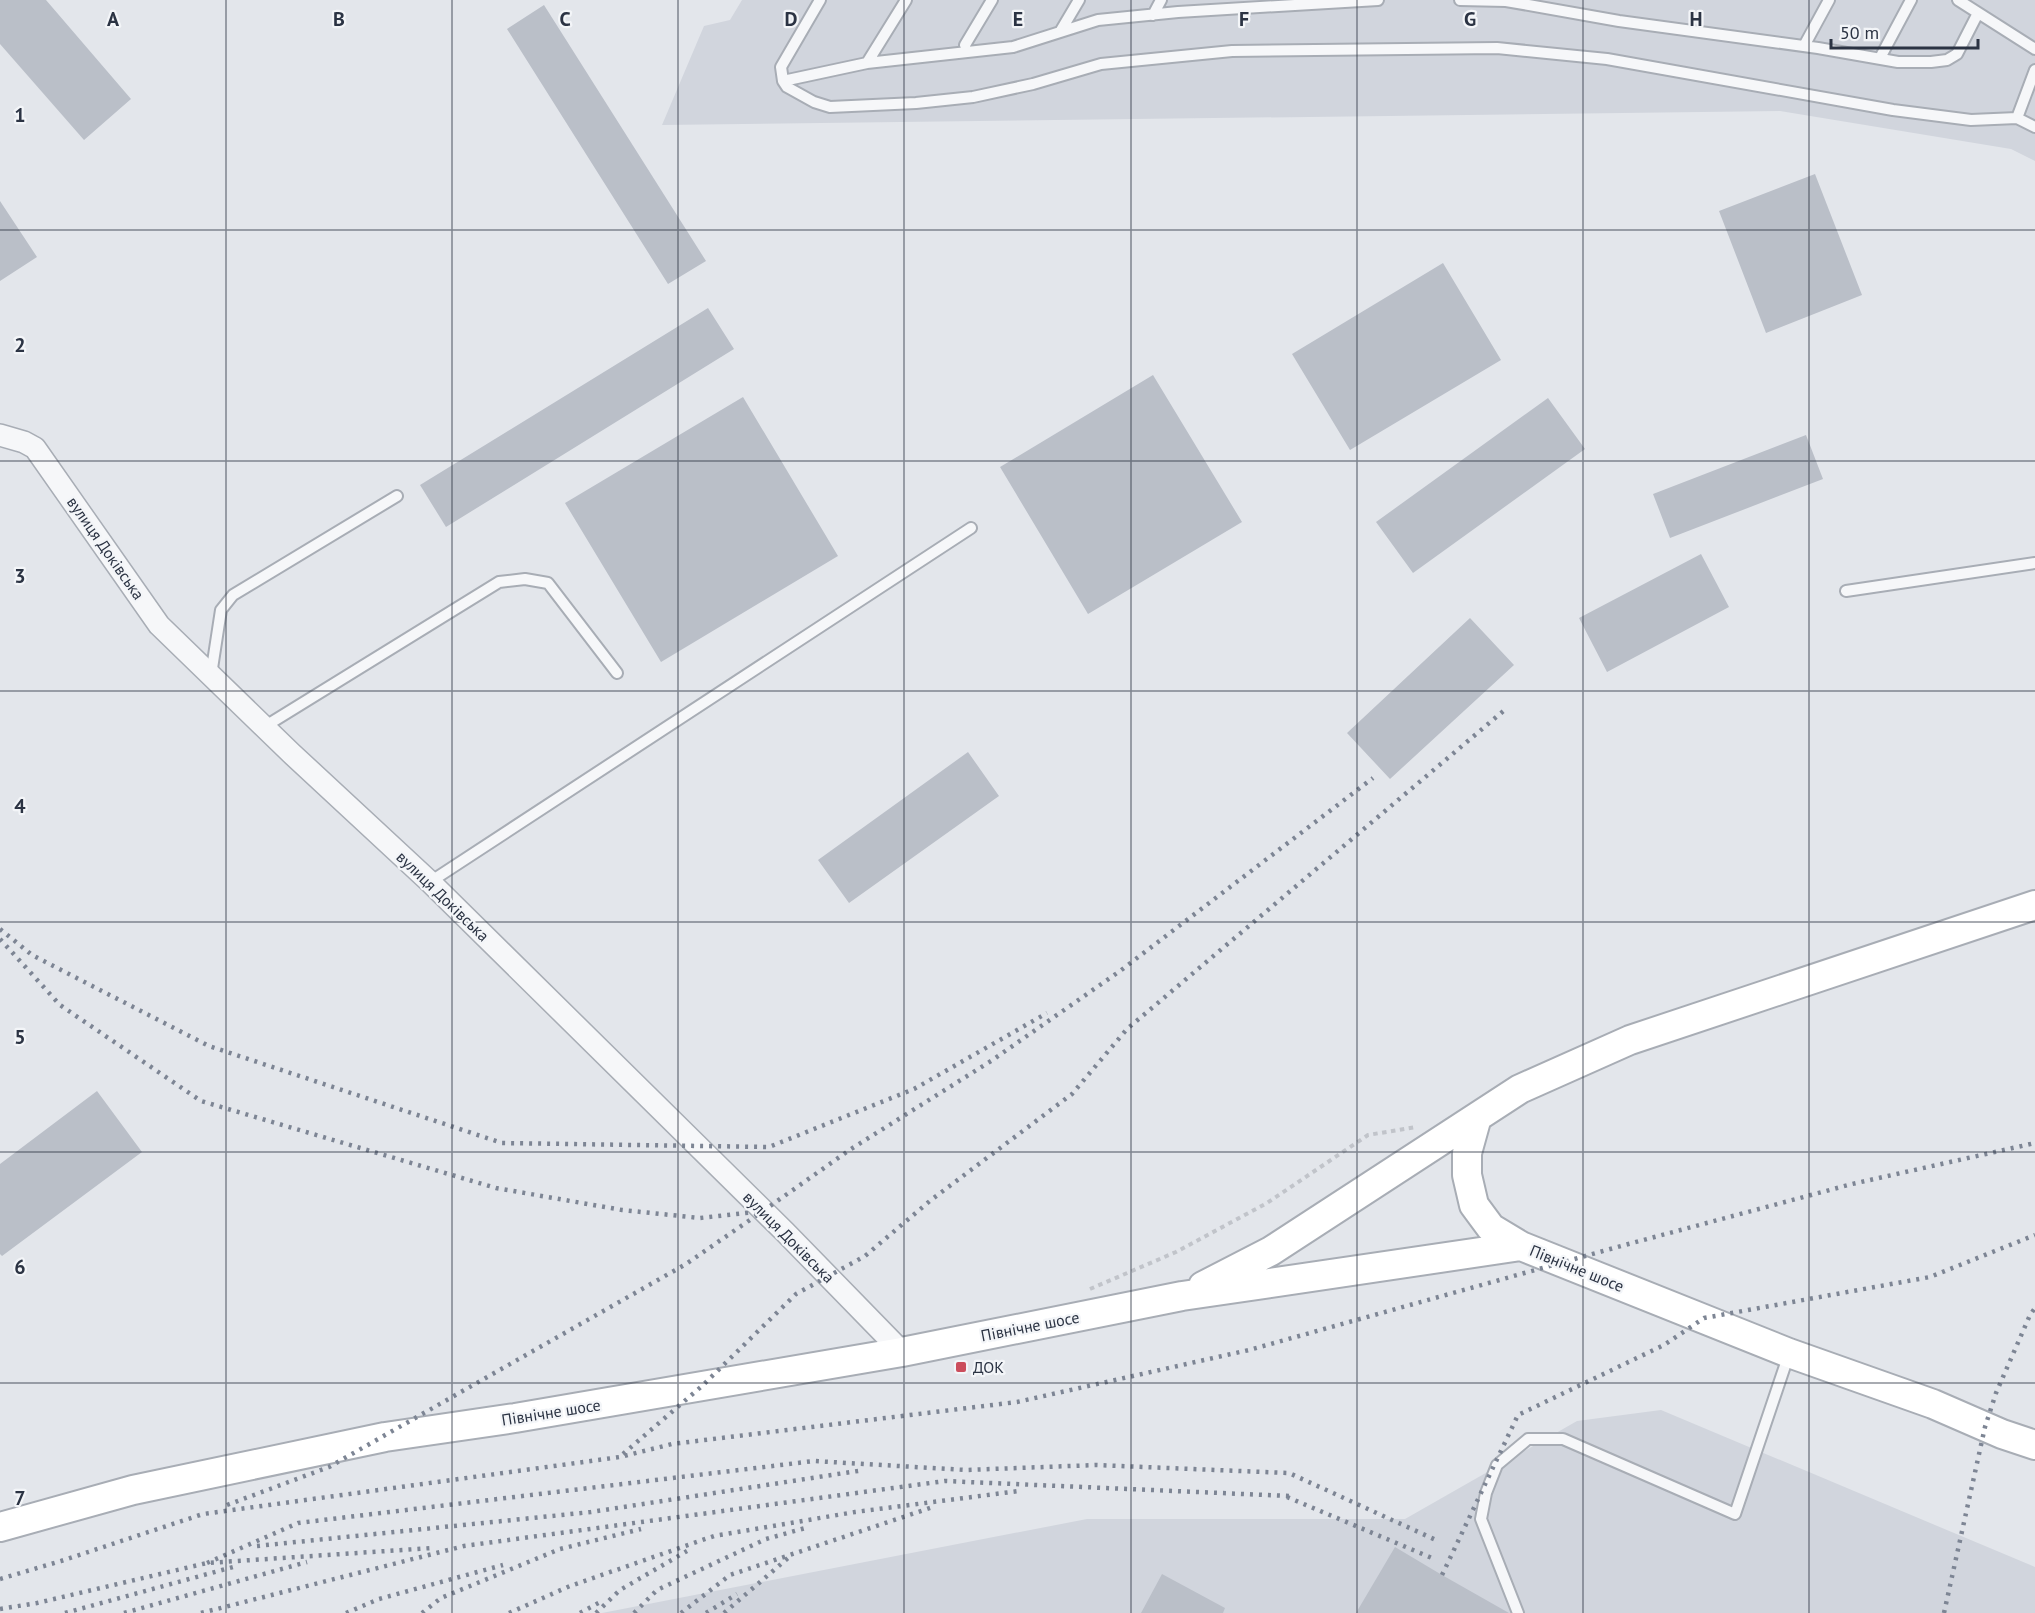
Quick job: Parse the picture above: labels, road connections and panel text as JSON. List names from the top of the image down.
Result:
{
  "streets": {
    "main road": ["Північне шосе"],
    "street": ["вулиця Доківська"]
  },
  "crossings": [
    ["вулиця Доківська", "Північне шосе"]
  ],
  "places": {
    "transit": ["ДОК"]
  },
  "scale_bar": "50 m",
  "grid": {
    "columns": [
      "A",
      "B",
      "C",
      "D",
      "E",
      "F",
      "G",
      "H"
    ],
    "rows": [
      "1",
      "2",
      "3",
      "4",
      "5",
      "6",
      "7"
    ]
  }
}
